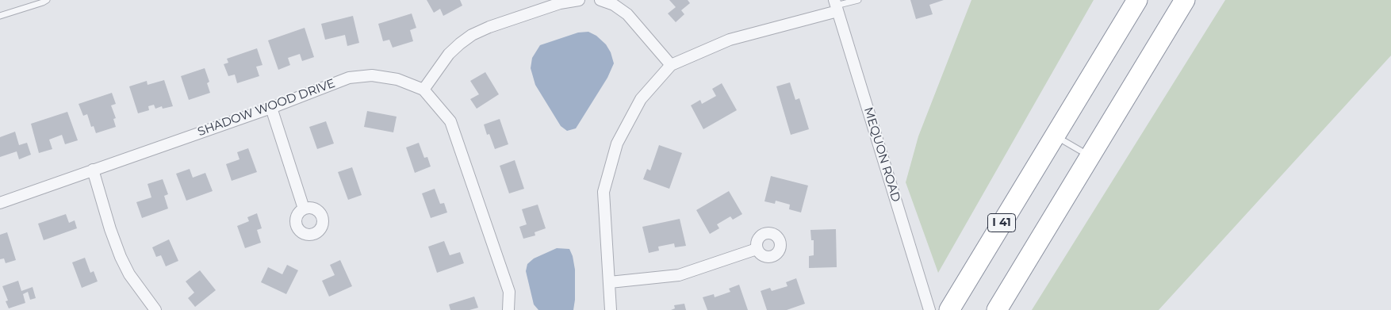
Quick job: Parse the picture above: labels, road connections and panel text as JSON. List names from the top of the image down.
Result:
{
  "streets": {
    "highway": ["I 41"],
    "street": ["SHADOW WOOD DRIVE", "MEQUON ROAD"]
  }
}
